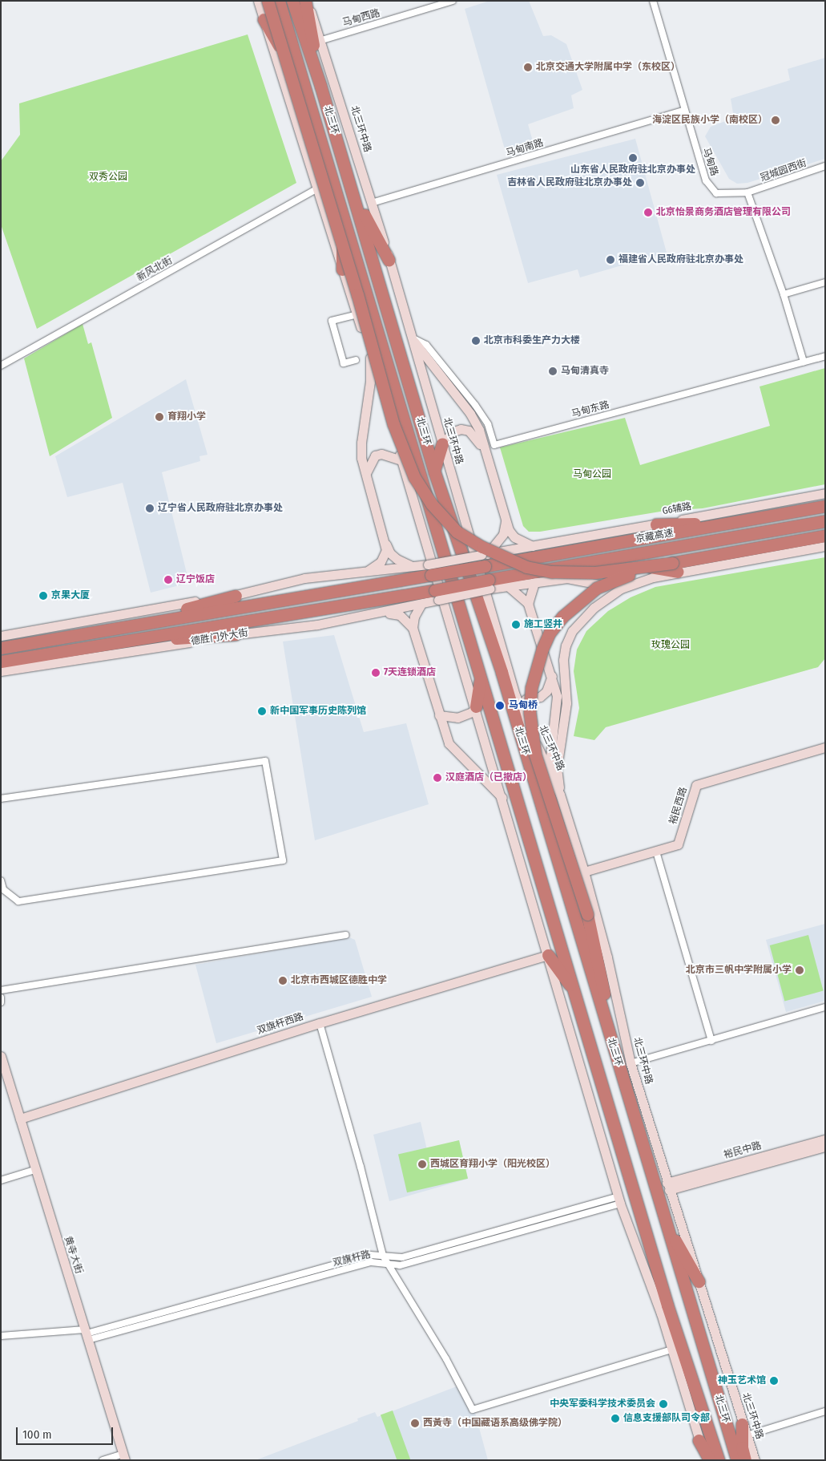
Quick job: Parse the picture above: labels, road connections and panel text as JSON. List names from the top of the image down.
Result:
{
  "streets": {
    "highway": ["北三环", "京藏高速", "德胜门外大街"],
    "street": [
      "马甸西路",
      "北三环中路",
      "马甸南路",
      "马甸路",
      "冠城园西街",
      "新风北街",
      "马甸东路",
      "G6辅路",
      "裕民西路",
      "双旗杆西路",
      "裕民中路",
      "黄寺大街",
      "双旗杆路"
    ]
  },
  "crossings": [
    ["马甸西路", "北三环中路"],
    ["北三环中路", "马甸南路"],
    ["北三环中路", "马甸东路"],
    ["北三环中路", "裕民西路"],
    ["北三环中路", "裕民中路"],
    ["马甸南路", "马甸路"],
    ["马甸路", "冠城园西街"],
    ["G6辅路", "京藏高速"],
    ["双旗杆西路", "黄寺大街"],
    ["黄寺大街", "双旗杆路"]
  ],
  "parks": ["双秀公园", "马甸公园", "玫瑰公园"],
  "places": [
    "北京交通大学附属中学（东校区）",
    "海淀区民族小学（南校区）",
    "山东省人民政府驻北京办事处",
    "吉林省人民政府驻北京办事处",
    "北京怡景商务酒店管理有限公司",
    "福建省人民政府驻北京办事处",
    "北京市科委生产力大楼",
    "马甸清真寺",
    "育翔小学",
    "辽宁省人民政府驻北京办事处",
    "辽宁饭店",
    "京果大厦",
    "施工竖井",
    "7天连锁酒店",
    "马甸桥",
    "新中国军事历史陈列馆",
    "汉庭酒店（已撤店）",
    "北京市三帆中学附属小学",
    "北京市西城区德胜中学",
    "西城区育翔小学（阳光校区）",
    "神玉艺术馆",
    "中央军委科学技术委员会",
    "信息支援部队司令部",
    "西黃寺（中国藏语系高级佛学院）"
  ],
  "scale_bar": "100 m"
}
